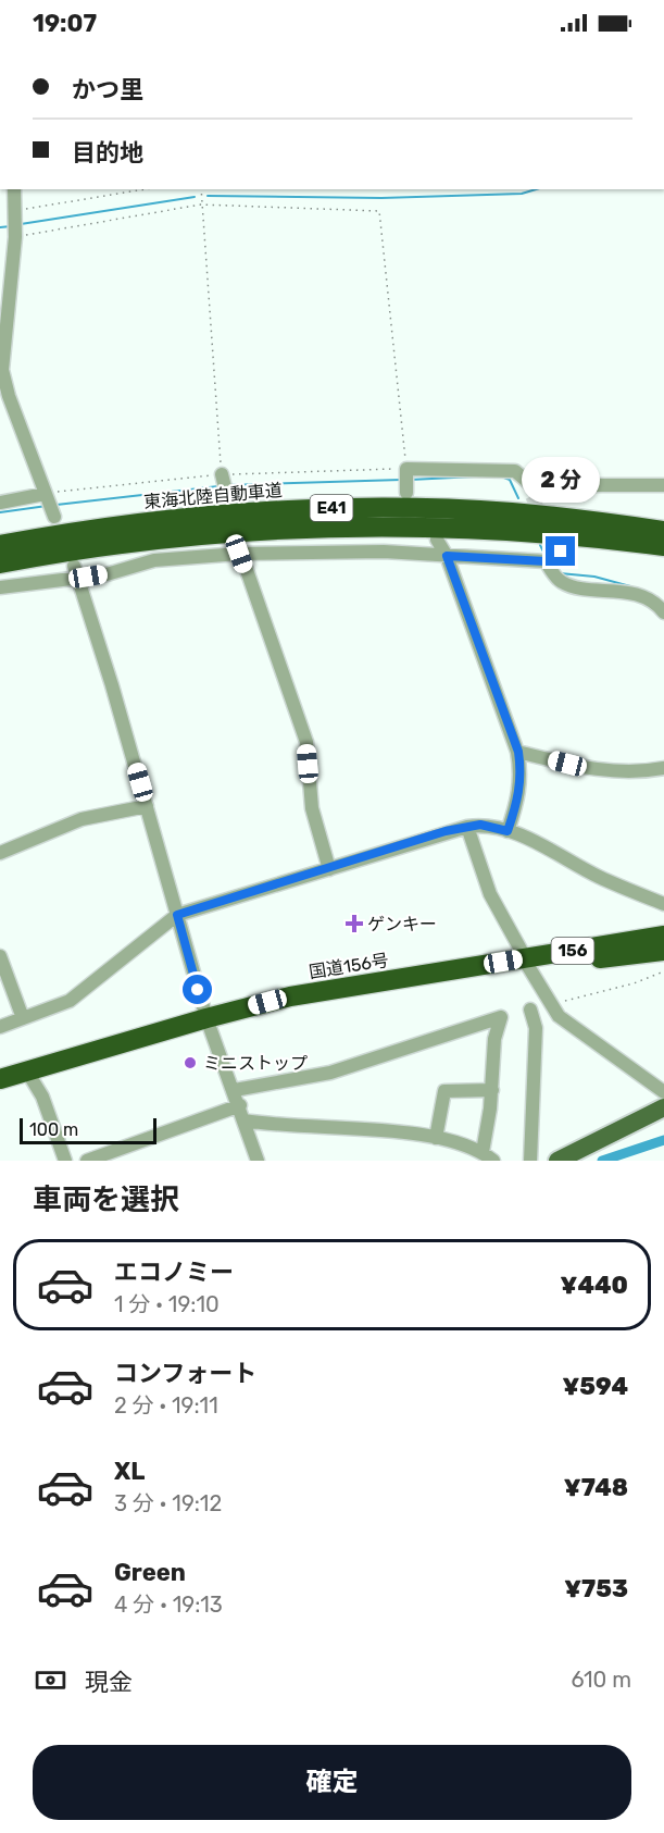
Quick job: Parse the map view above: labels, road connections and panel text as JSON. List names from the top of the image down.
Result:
{
  "streets": {
    "highway": [
      "東海北陸自動車道",
      "E41",
      "156",
      "国道156号"
    ]
  },
  "places": {
    "health": ["ゲンキー"],
    "other": ["ミニストップ"]
  },
  "scale_bar": "100 m",
  "page": {
    "status": "19:07",
    "banner": ["かつ里", "目的地"],
    "bubble": "2 分",
    "scale": "100 m",
    "heading": "車両を選択",
    "list": [
      {
        "name": "エコノミー",
        "note": "1 分 · 19:10",
        "value": "¥440"
      },
      {
        "name": "コンフォート",
        "note": "2 分 · 19:11",
        "value": "¥594"
      },
      {
        "name": "XL",
        "note": "3 分 · 19:12",
        "value": "¥748"
      },
      {
        "name": "Green",
        "note": "4 分 · 19:13",
        "value": "¥753"
      }
    ],
    "pay": ["現金", "610 m"],
    "buttons": "確定"
  }
}
